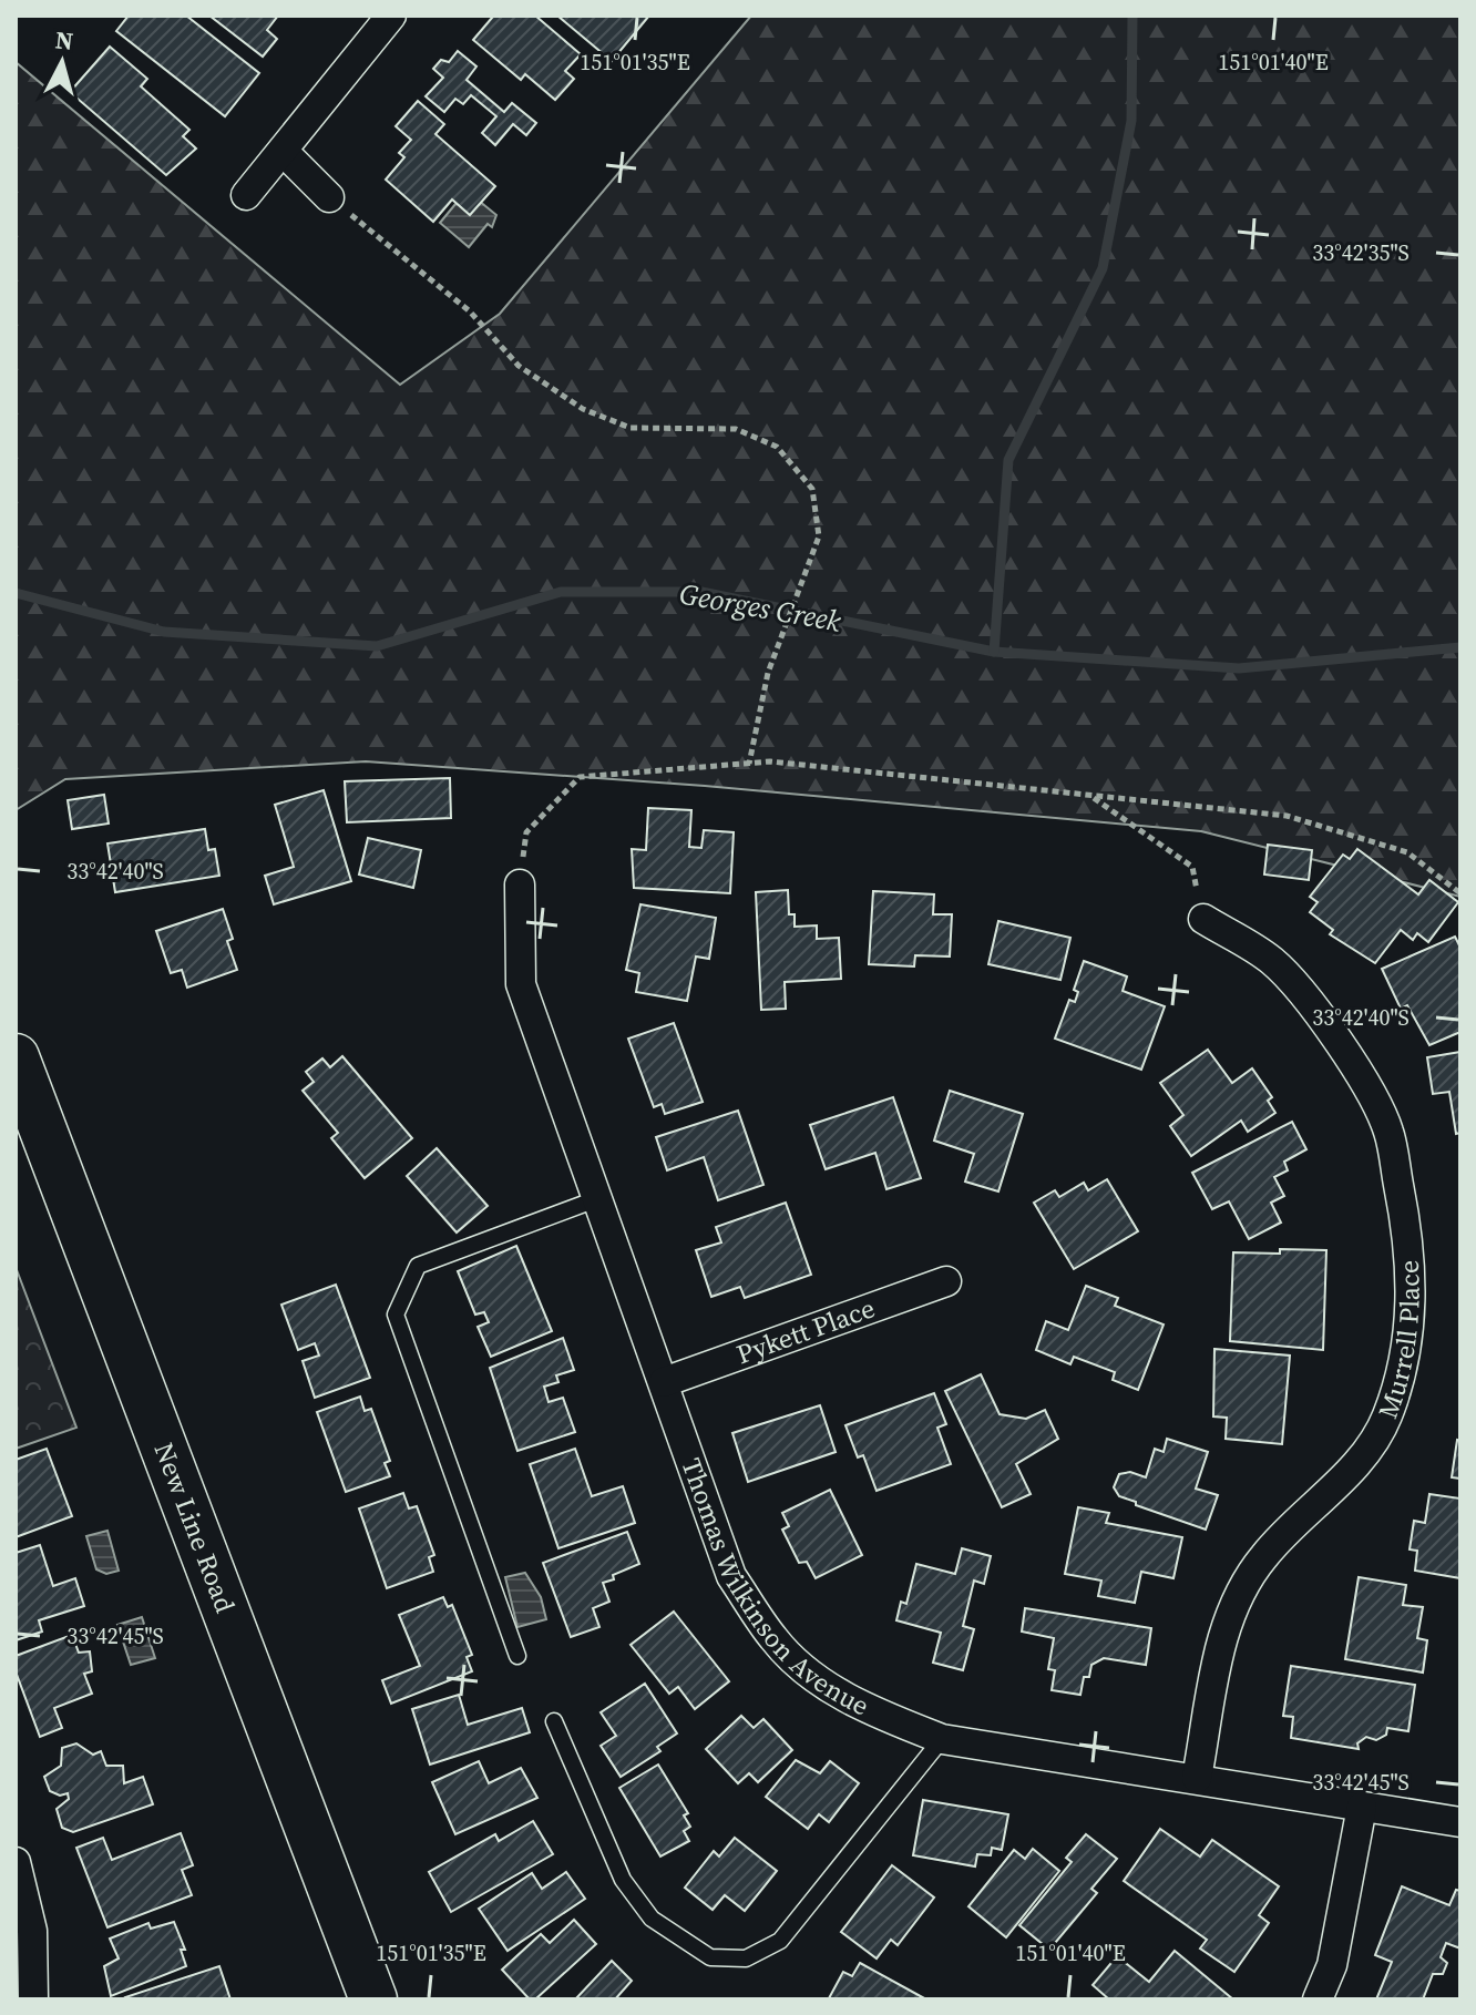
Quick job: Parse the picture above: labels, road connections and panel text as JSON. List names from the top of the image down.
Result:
{
  "streets": {
    "main road": ["New Line Road"],
    "street": ["Pykett Place", "Murrell Place", "Thomas Wilkinson Avenue"]
  },
  "crossings": [
    ["Pykett Place", "Thomas Wilkinson Avenue"],
    ["Murrell Place", "Thomas Wilkinson Avenue"]
  ],
  "water": ["Georges Creek"],
  "north": "top",
  "coordinates": [
    "151°01'35\"E",
    "151°01'40\"E",
    "33°42'35\"S",
    "33°42'40\"S",
    "33°42'45\"S"
  ]
}
